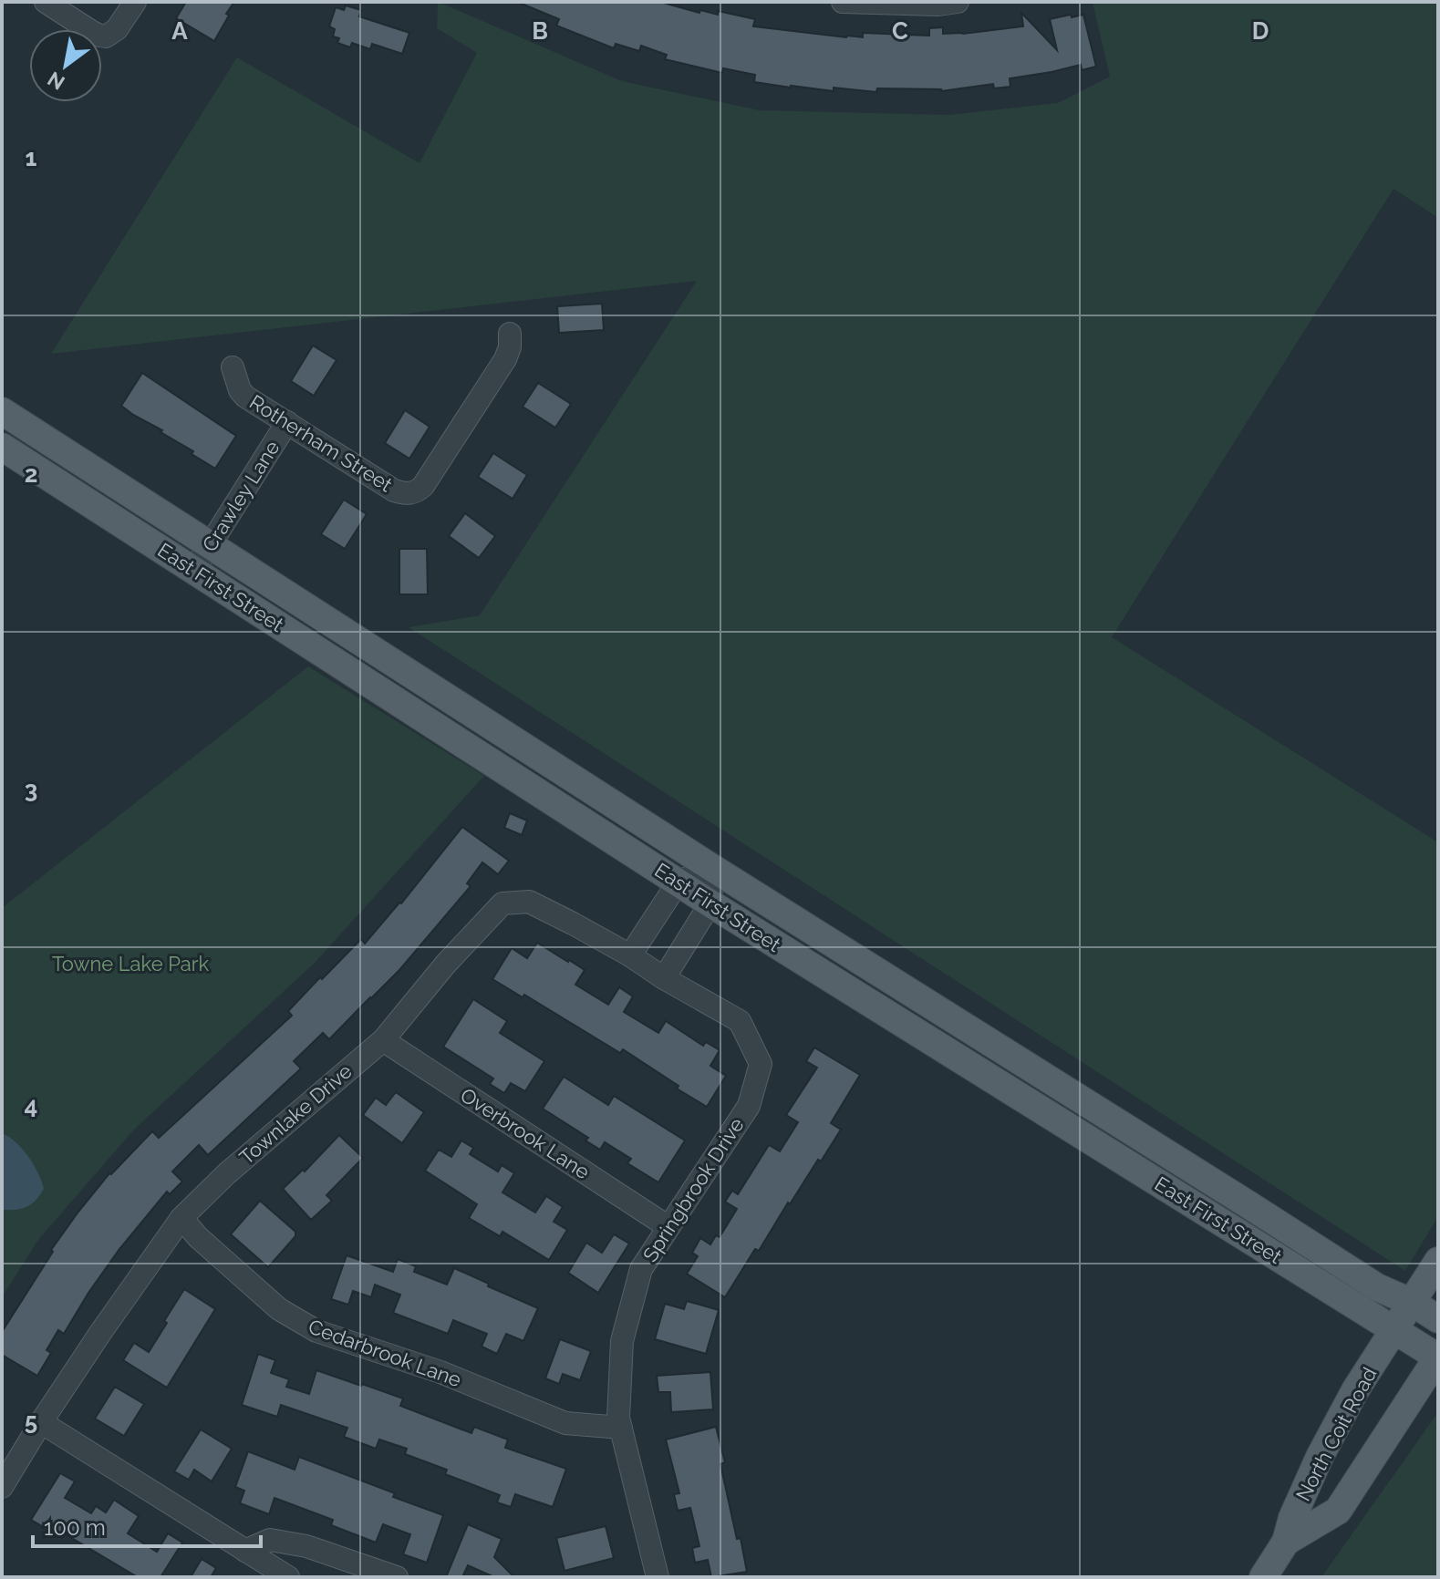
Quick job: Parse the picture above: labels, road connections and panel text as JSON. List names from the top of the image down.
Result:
{
  "streets": {
    "main road": ["East First Street", "North Coit Road"],
    "street": [
      "Rotherham Street",
      "Crawley Lane",
      "Townlake Drive",
      "Overbrook Lane",
      "Springbrook Drive",
      "Cedarbrook Lane"
    ]
  },
  "crossings": [
    ["Rotherham Street", "Crawley Lane"],
    ["Crawley Lane", "East First Street"],
    ["East First Street", "North Coit Road"],
    ["Townlake Drive", "Overbrook Lane"],
    ["Townlake Drive", "Springbrook Drive"],
    ["Townlake Drive", "Cedarbrook Lane"],
    ["Overbrook Lane", "Springbrook Drive"],
    ["Springbrook Drive", "Cedarbrook Lane"]
  ],
  "parks": ["Towne Lake Park"],
  "scale_bar": "100 m",
  "north": "bottom left",
  "grid": {
    "columns": [
      "A",
      "B",
      "C",
      "D"
    ],
    "rows": [
      "1",
      "2",
      "3",
      "4",
      "5"
    ]
  }
}
